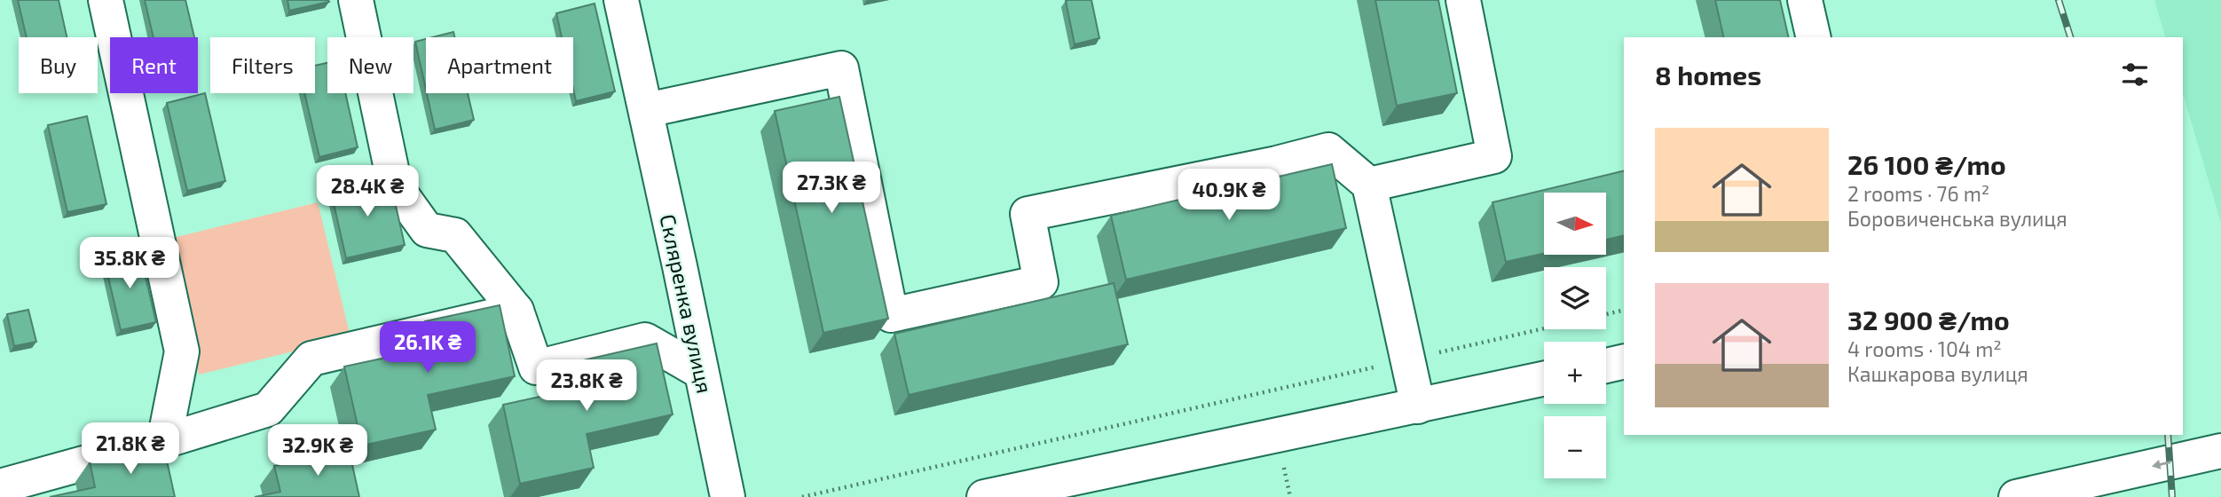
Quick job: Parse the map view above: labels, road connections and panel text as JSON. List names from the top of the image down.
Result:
{
  "streets": {
    "street": ["Скляренка вулиця"]
  },
  "north": "right",
  "page": {
    "chip": [
      "Buy",
      "Rent",
      "Filters",
      "New",
      "Apartment"
    ],
    "heading": "8 homes",
    "list": [
      {
        "name": "26 100 ₴/mo",
        "note": "2 rooms · 76 m² · Боровиченська вулиця"
      },
      {
        "name": "32 900 ₴/mo",
        "note": "4 rooms · 104 m² · Кашкарова вулиця"
      }
    ],
    "price": [
      "27.3K ₴",
      "28.4K ₴",
      "40.9K ₴",
      "35.8K ₴",
      "26.1K ₴",
      "23.8K ₴",
      "21.8K ₴",
      "32.9K ₴"
    ],
    "map_buttons": ["+", "−"]
  }
}
